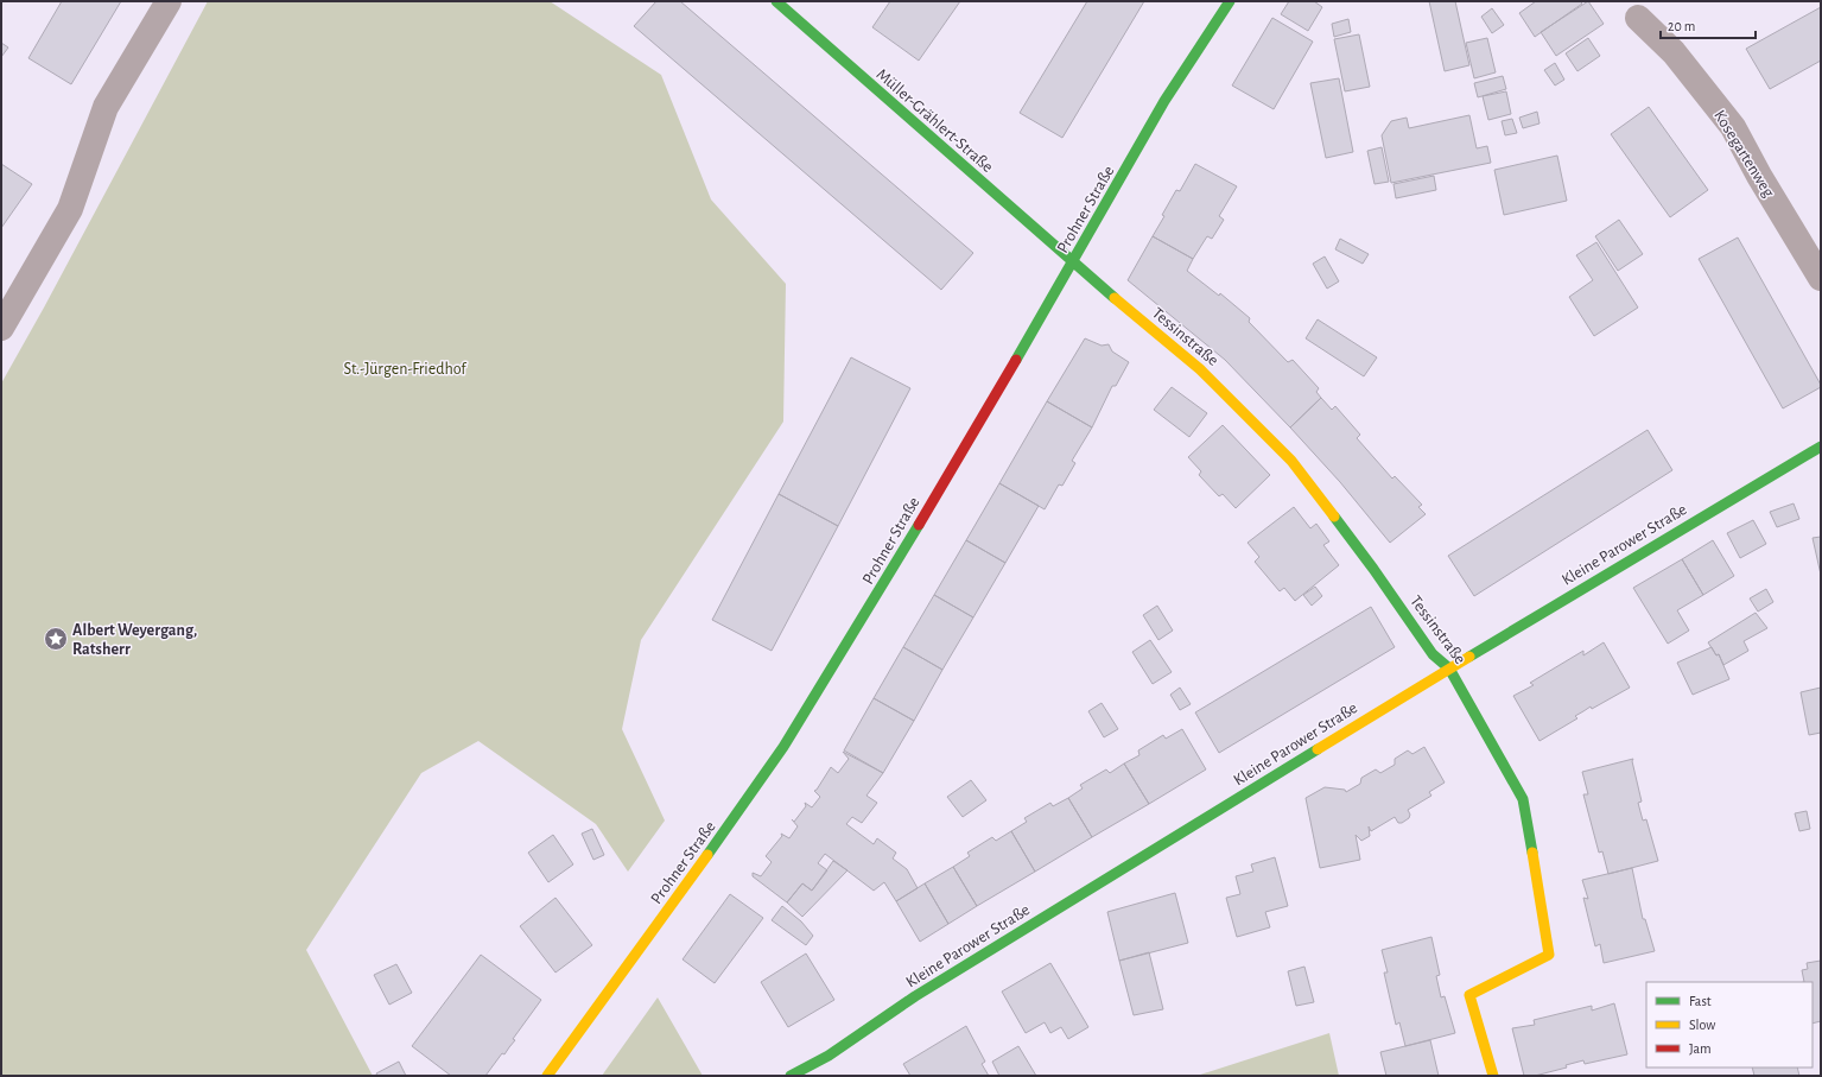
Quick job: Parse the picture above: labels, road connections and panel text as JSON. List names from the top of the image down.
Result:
{
  "streets": {
    "street": [
      "Müller-Grählert-Straße",
      "Kosegartenweg",
      "Prohner Straße",
      "Tessinstraße",
      "Kleine Parower Straße"
    ]
  },
  "crossings": [
    ["Müller-Grählert-Straße", "Prohner Straße"],
    ["Müller-Grählert-Straße", "Tessinstraße"],
    ["Prohner Straße", "Tessinstraße"],
    ["Tessinstraße", "Kleine Parower Straße"]
  ],
  "parks": ["St.-Jürgen-Friedhof"],
  "places": {
    "place": ["Albert Weyergang, Ratsherr"]
  },
  "legend": ["Fast", "Slow", "Jam"],
  "scale_bar": "20 m"
}
